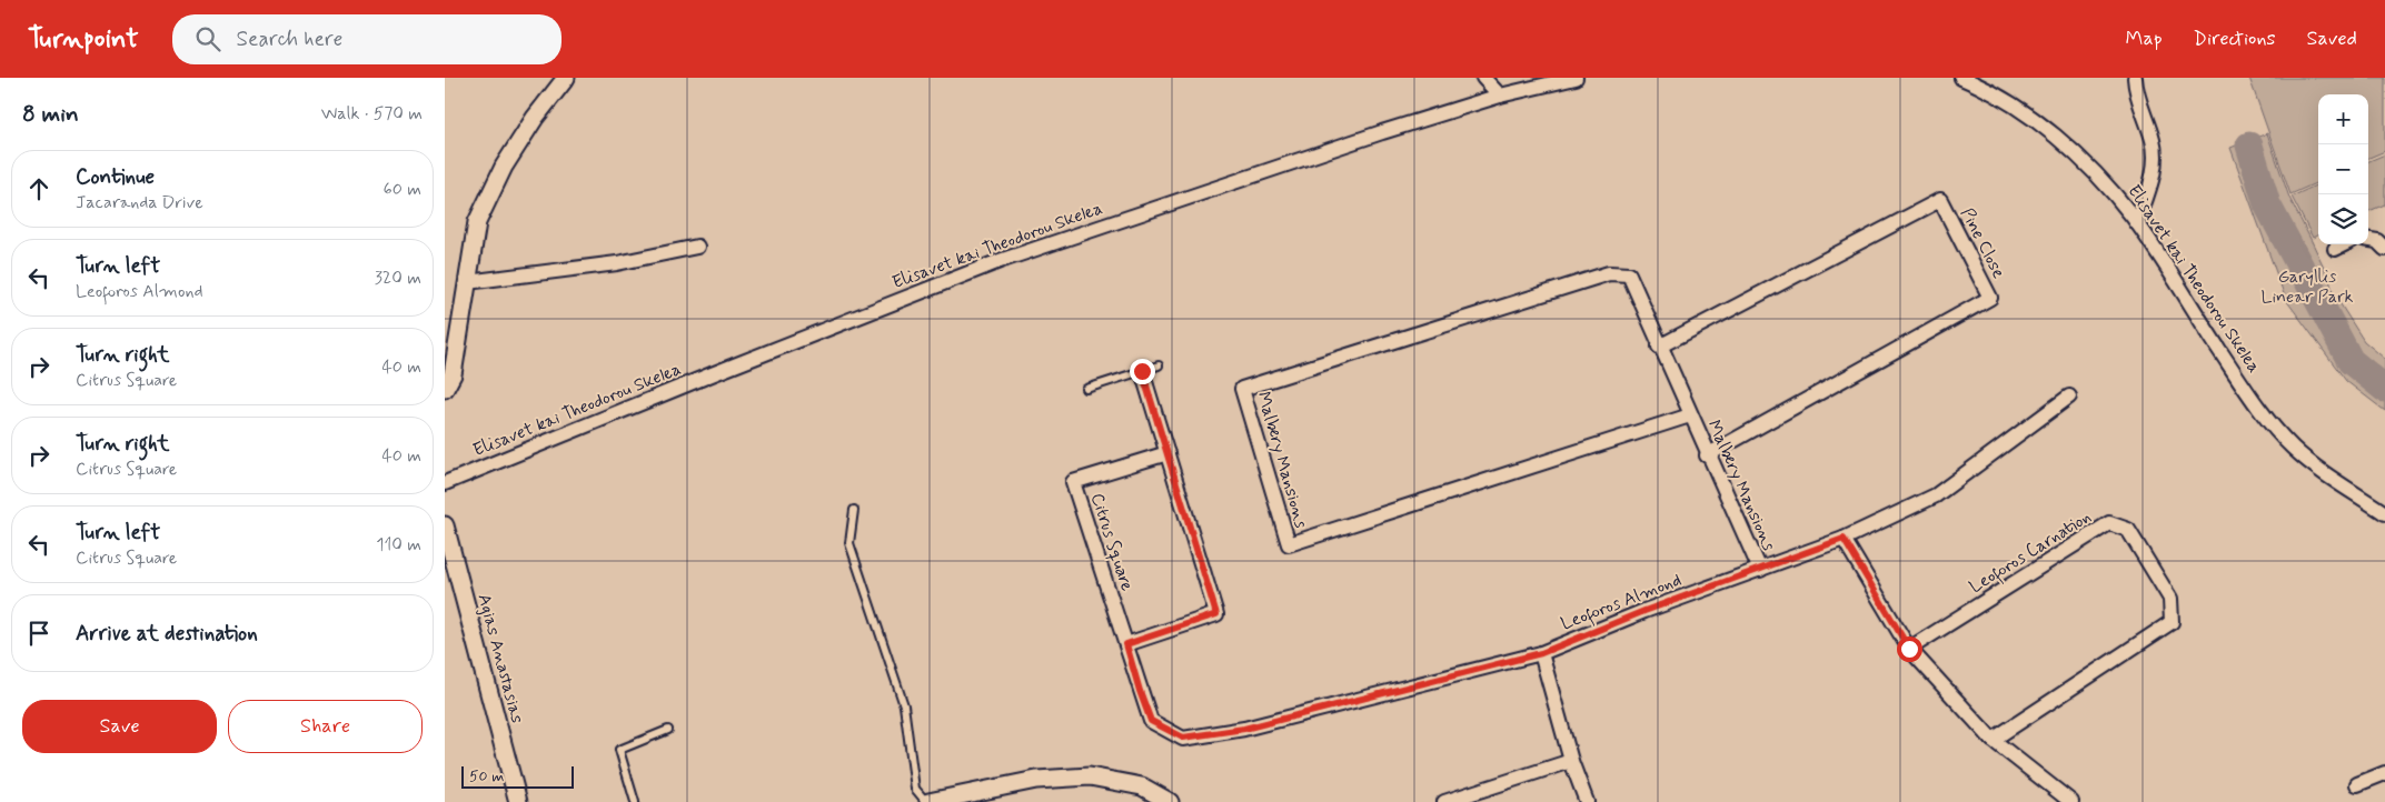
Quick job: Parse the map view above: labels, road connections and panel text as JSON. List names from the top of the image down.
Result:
{
  "streets": {
    "street": [
      "Pine Close",
      "Elisavet kai Theodorou Skelea",
      "Malbery Mansions",
      "Citrus Square",
      "Leoforos Carnation",
      "Leoforos Almond",
      "Agias Anastasias"
    ]
  },
  "crossings": [
    ["Pine Close", "Malbery Mansions"],
    ["Malbery Mansions", "Leoforos Almond"],
    ["Citrus Square", "Leoforos Almond"]
  ],
  "parks": ["Garyllis Linear Park"],
  "scale_bar": "50 m",
  "page": {
    "header": "Turnpoint",
    "search": "Search here",
    "nav": ["Map", "Directions", "Saved"],
    "heading": ["8 min", "Walk · 570 m"],
    "map_buttons": ["+", "−"],
    "list": [
      ["Continue", "Jacaranda Drive", "60 m"],
      ["Turn left", "Leoforos Almond", "320 m"],
      ["Turn right", "Citrus Square", "40 m"],
      ["Turn right", "Citrus Square", "40 m"],
      ["Turn left", "Citrus Square", "110 m"],
      "Arrive at destination"
    ],
    "buttons": ["Save", "Share"],
    "scale": "50 m"
  }
}
